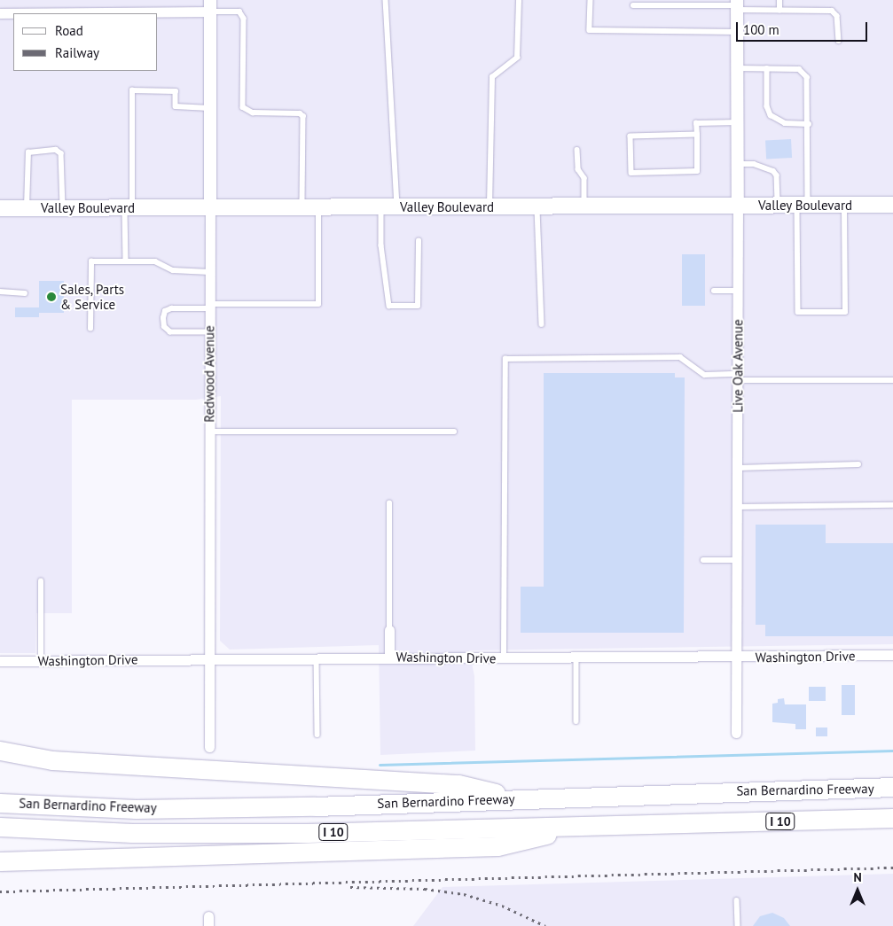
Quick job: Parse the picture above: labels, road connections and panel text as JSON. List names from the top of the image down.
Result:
{
  "streets": {
    "highway": ["San Bernardino Freeway", "I 10"],
    "main road": ["Valley Boulevard"],
    "street": ["Live Oak Avenue", "Redwood Avenue", "Washington Drive"]
  },
  "crossings": [
    ["Valley Boulevard", "Live Oak Avenue"],
    ["Valley Boulevard", "Redwood Avenue"],
    ["Live Oak Avenue", "Washington Drive"],
    ["Redwood Avenue", "Washington Drive"]
  ],
  "places": ["Sales, Parts & Service"],
  "legend": ["Road", "Railway"],
  "scale_bar": "100 m",
  "north": "top"
}
